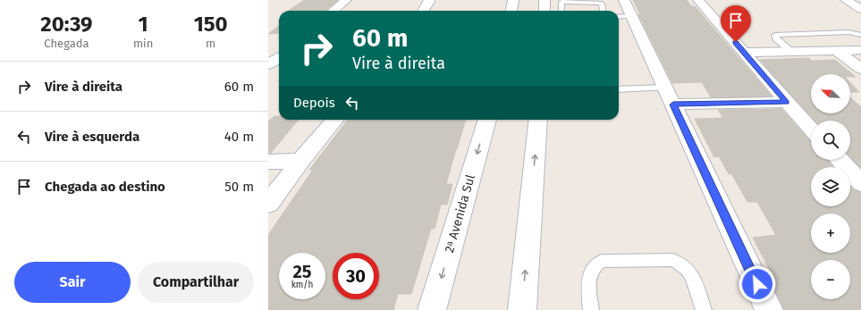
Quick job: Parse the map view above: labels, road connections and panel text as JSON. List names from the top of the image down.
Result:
{
  "streets": {
    "street": ["2ᵃ Avenida Sul"]
  },
  "north": "top left",
  "page": {
    "eta": [
      "20:39",
      "Chegada",
      "1",
      "min",
      "150",
      "m"
    ],
    "turn": ["60 m", "Vire à direita"],
    "list": [
      {
        "name": "Vire à direita",
        "value": "60 m"
      },
      {
        "name": "Vire à esquerda",
        "value": "40 m"
      },
      {
        "name": "Chegada ao destino",
        "value": "50 m"
      }
    ],
    "map_buttons": ["+", "−"],
    "then": "Depois",
    "speed": "25 km/h",
    "limit": "30",
    "buttons": ["Sair", "Compartilhar"]
  }
}
